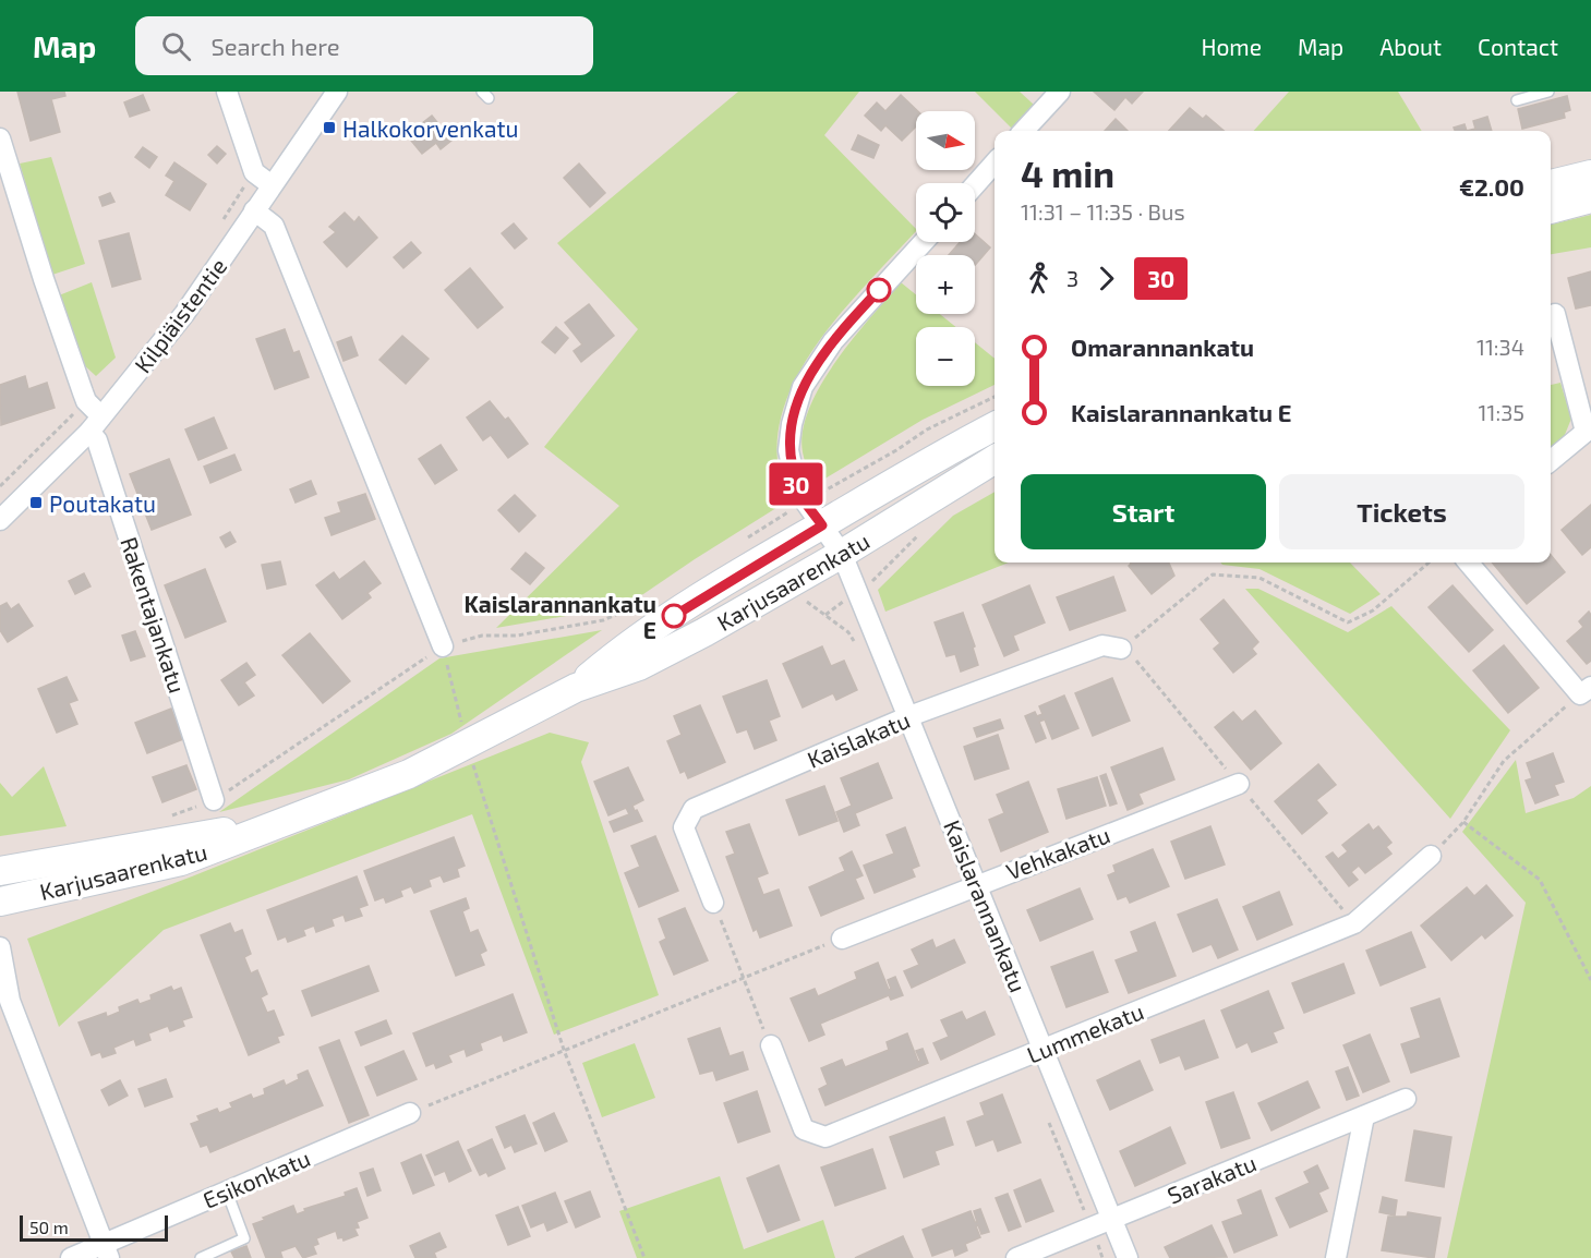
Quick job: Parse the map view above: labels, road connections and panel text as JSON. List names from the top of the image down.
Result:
{
  "streets": {
    "street": [
      "Kilpiäistentie",
      "Karjusaarenkatu",
      "Rakentajankatu",
      "Kaislakatu",
      "Vehkakatu",
      "Kaislarannankatu",
      "Lummekatu",
      "Esikonkatu",
      "Sarakatu"
    ]
  },
  "crossings": [
    ["Kilpiäistentie", "Rakentajankatu"],
    ["Karjusaarenkatu", "Kaislarannankatu"],
    ["Kaislakatu", "Kaislarannankatu"],
    ["Vehkakatu", "Kaislarannankatu"],
    ["Kaislarannankatu", "Lummekatu"],
    ["Kaislarannankatu", "Sarakatu"]
  ],
  "places": {
    "transit": ["Halkokorvenkatu", "Poutakatu"],
    "other": ["Kaislarannankatu E"]
  },
  "lines": ["bus line 30"],
  "scale_bar": "50 m",
  "north": "right",
  "page": {
    "header": "Map",
    "search": "Search here",
    "nav": [
      "Home",
      "Map",
      "About",
      "Contact"
    ],
    "on_map": "30",
    "map_buttons": ["+", "−"],
    "heading": ["4 min", "11:31 – 11:35 · Bus", "€2.00"],
    "legs": ["3", "30"],
    "list": [
      {
        "name": "Omarannankatu",
        "value": "11:34"
      },
      {
        "name": "Kaislarannankatu E",
        "value": "11:35"
      }
    ],
    "buttons": ["Start", "Tickets"],
    "scale": "50 m"
  }
}
